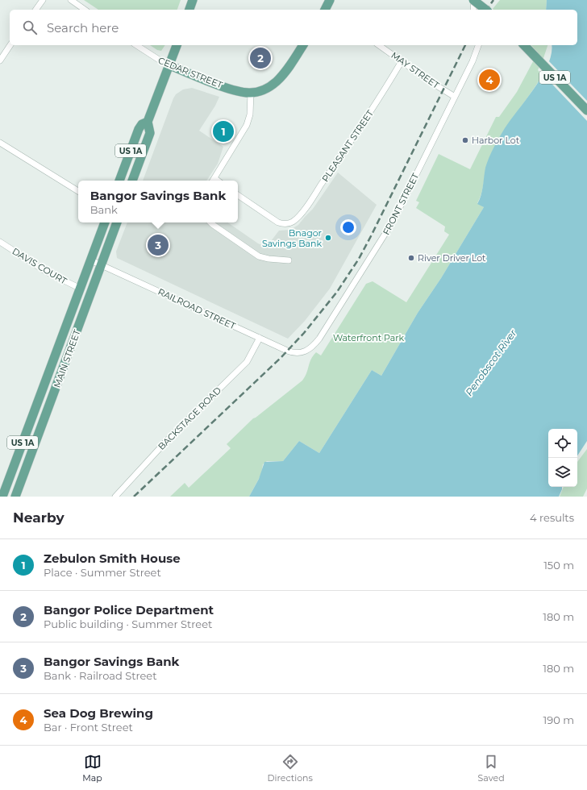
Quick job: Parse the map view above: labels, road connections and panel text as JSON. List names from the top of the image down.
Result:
{
  "streets": {
    "main road": ["CEDAR STREET", "US 1A", "MAIN STREET"],
    "street": [
      "MAY STREET",
      "PLEASANT STREET",
      "FRONT STREET",
      "DAVIS COURT",
      "RAILROAD STREET",
      "BACKSTAGE ROAD"
    ]
  },
  "crossings": [
    ["MAY STREET", "PLEASANT STREET"],
    ["MAY STREET", "FRONT STREET"],
    ["CEDAR STREET", "US 1A"],
    ["FRONT STREET", "RAILROAD STREET"],
    ["DAVIS COURT", "MAIN STREET"],
    ["RAILROAD STREET", "MAIN STREET"],
    ["RAILROAD STREET", "BACKSTAGE ROAD"]
  ],
  "water": ["Penobscot River"],
  "parks": ["Waterfront Park"],
  "places": ["Harbor Lot", "Bnagor Savings Bank", "River Driver Lot"],
  "page": {
    "search": "Search here",
    "pins": [
      "2",
      "4",
      "1",
      "3"
    ],
    "popup": ["Bangor Savings Bank", "Bank"],
    "heading": ["Nearby", "4 results"],
    "list": [
      {
        "mark": "1",
        "name": "Zebulon Smith House",
        "note": "Place · Summer Street",
        "value": "150 m"
      },
      {
        "mark": "2",
        "name": "Bangor Police Department",
        "note": "Public building · Summer Street",
        "value": "180 m"
      },
      {
        "mark": "3",
        "name": "Bangor Savings Bank",
        "note": "Bank · Railroad Street",
        "value": "180 m"
      },
      {
        "mark": "4",
        "name": "Sea Dog Brewing",
        "note": "Bar · Front Street",
        "value": "190 m"
      }
    ],
    "nav": ["Map", "Directions", "Saved"]
  }
}
